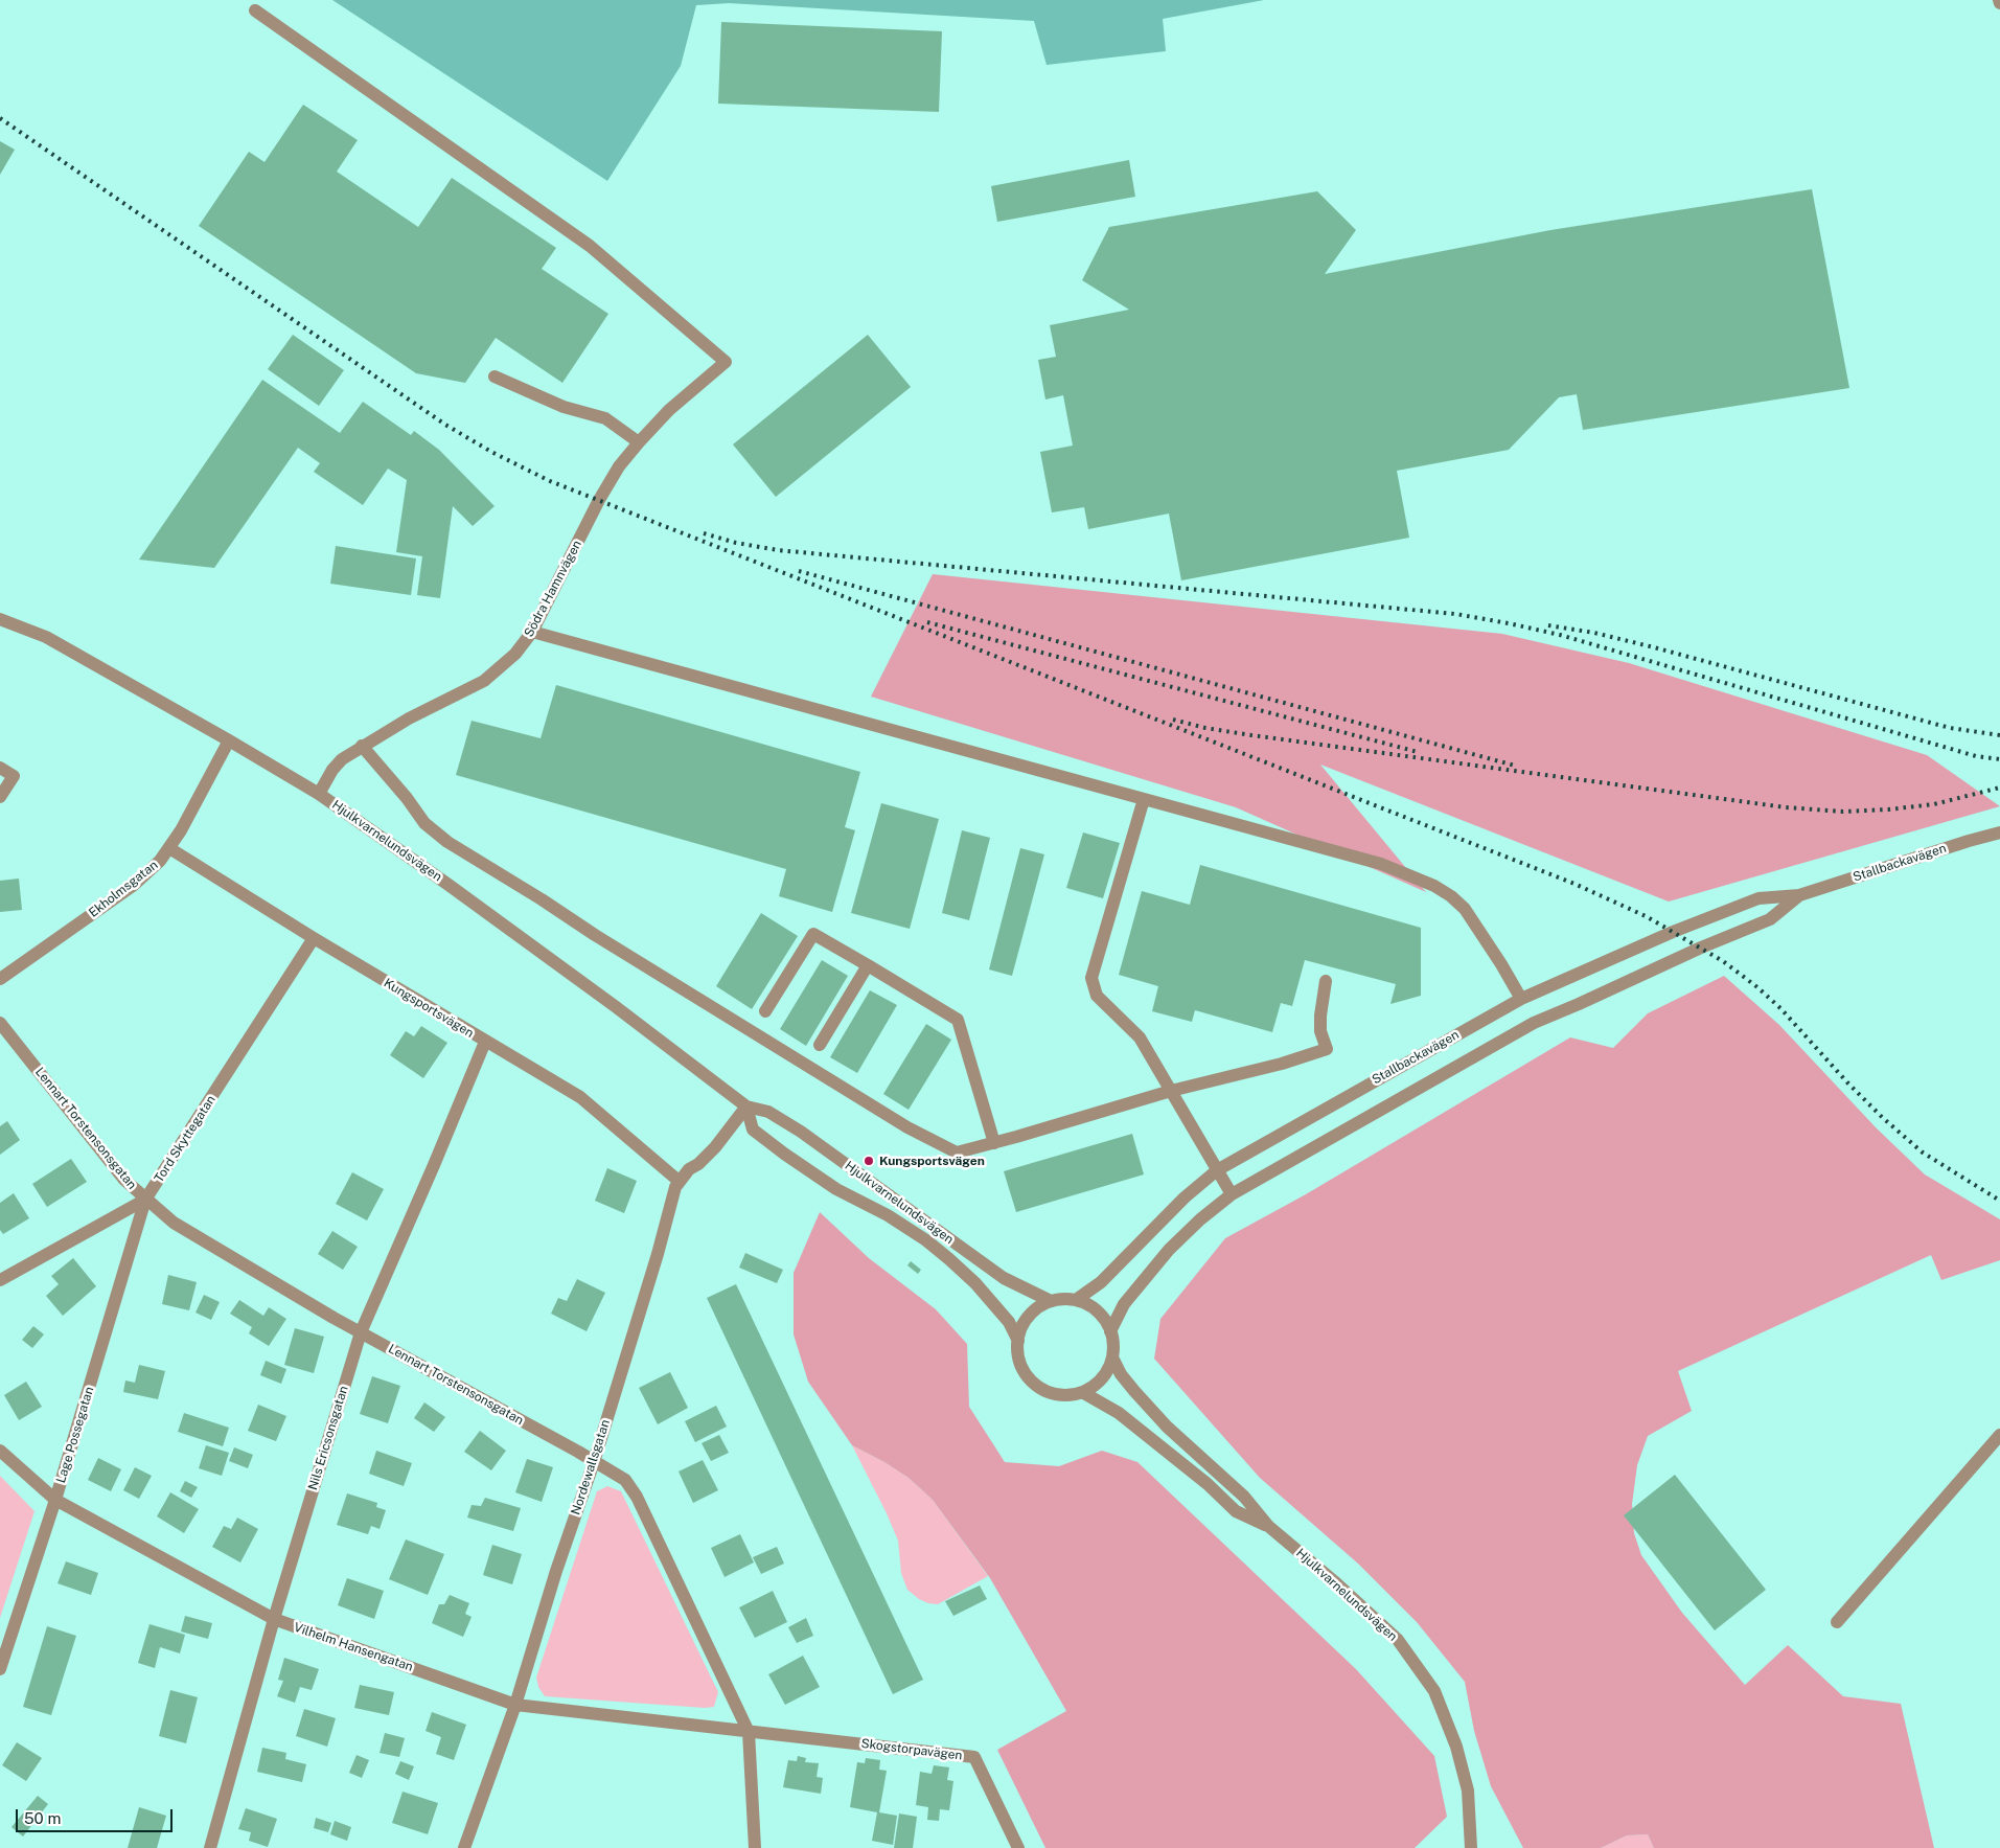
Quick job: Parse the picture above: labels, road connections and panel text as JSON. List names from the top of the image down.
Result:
{
  "streets": {
    "street": [
      "Södra Hamnvägen",
      "Hjulkvarnelundsvägen",
      "Stallbackavägen",
      "Ekholmsgatan",
      "Kungsportsvägen",
      "Lennart Torstensonsgatan",
      "Tord Skyttegatan",
      "Lage Possegatan",
      "Nils Ericsonsgatan",
      "Nordewallsgatan",
      "Vilhelm Hansengatan",
      "Skogstorpavägen"
    ]
  },
  "crossings": [
    ["Södra Hamnvägen", "Hjulkvarnelundsvägen"],
    ["Hjulkvarnelundsvägen", "Stallbackavägen"],
    ["Hjulkvarnelundsvägen", "Ekholmsgatan"],
    ["Ekholmsgatan", "Kungsportsvägen"],
    ["Kungsportsvägen", "Tord Skyttegatan"],
    ["Kungsportsvägen", "Nils Ericsonsgatan"],
    ["Kungsportsvägen", "Nordewallsgatan"],
    ["Lennart Torstensonsgatan", "Tord Skyttegatan"],
    ["Lennart Torstensonsgatan", "Lage Possegatan"],
    ["Lennart Torstensonsgatan", "Nils Ericsonsgatan"],
    ["Lennart Torstensonsgatan", "Nordewallsgatan"],
    ["Lennart Torstensonsgatan", "Vilhelm Hansengatan"],
    ["Lennart Torstensonsgatan", "Skogstorpavägen"],
    ["Tord Skyttegatan", "Lage Possegatan"],
    ["Lage Possegatan", "Vilhelm Hansengatan"],
    ["Nils Ericsonsgatan", "Vilhelm Hansengatan"],
    ["Nordewallsgatan", "Vilhelm Hansengatan"],
    ["Vilhelm Hansengatan", "Skogstorpavägen"]
  ],
  "places": ["Kungsportsvägen"],
  "scale_bar": "50 m"
}
